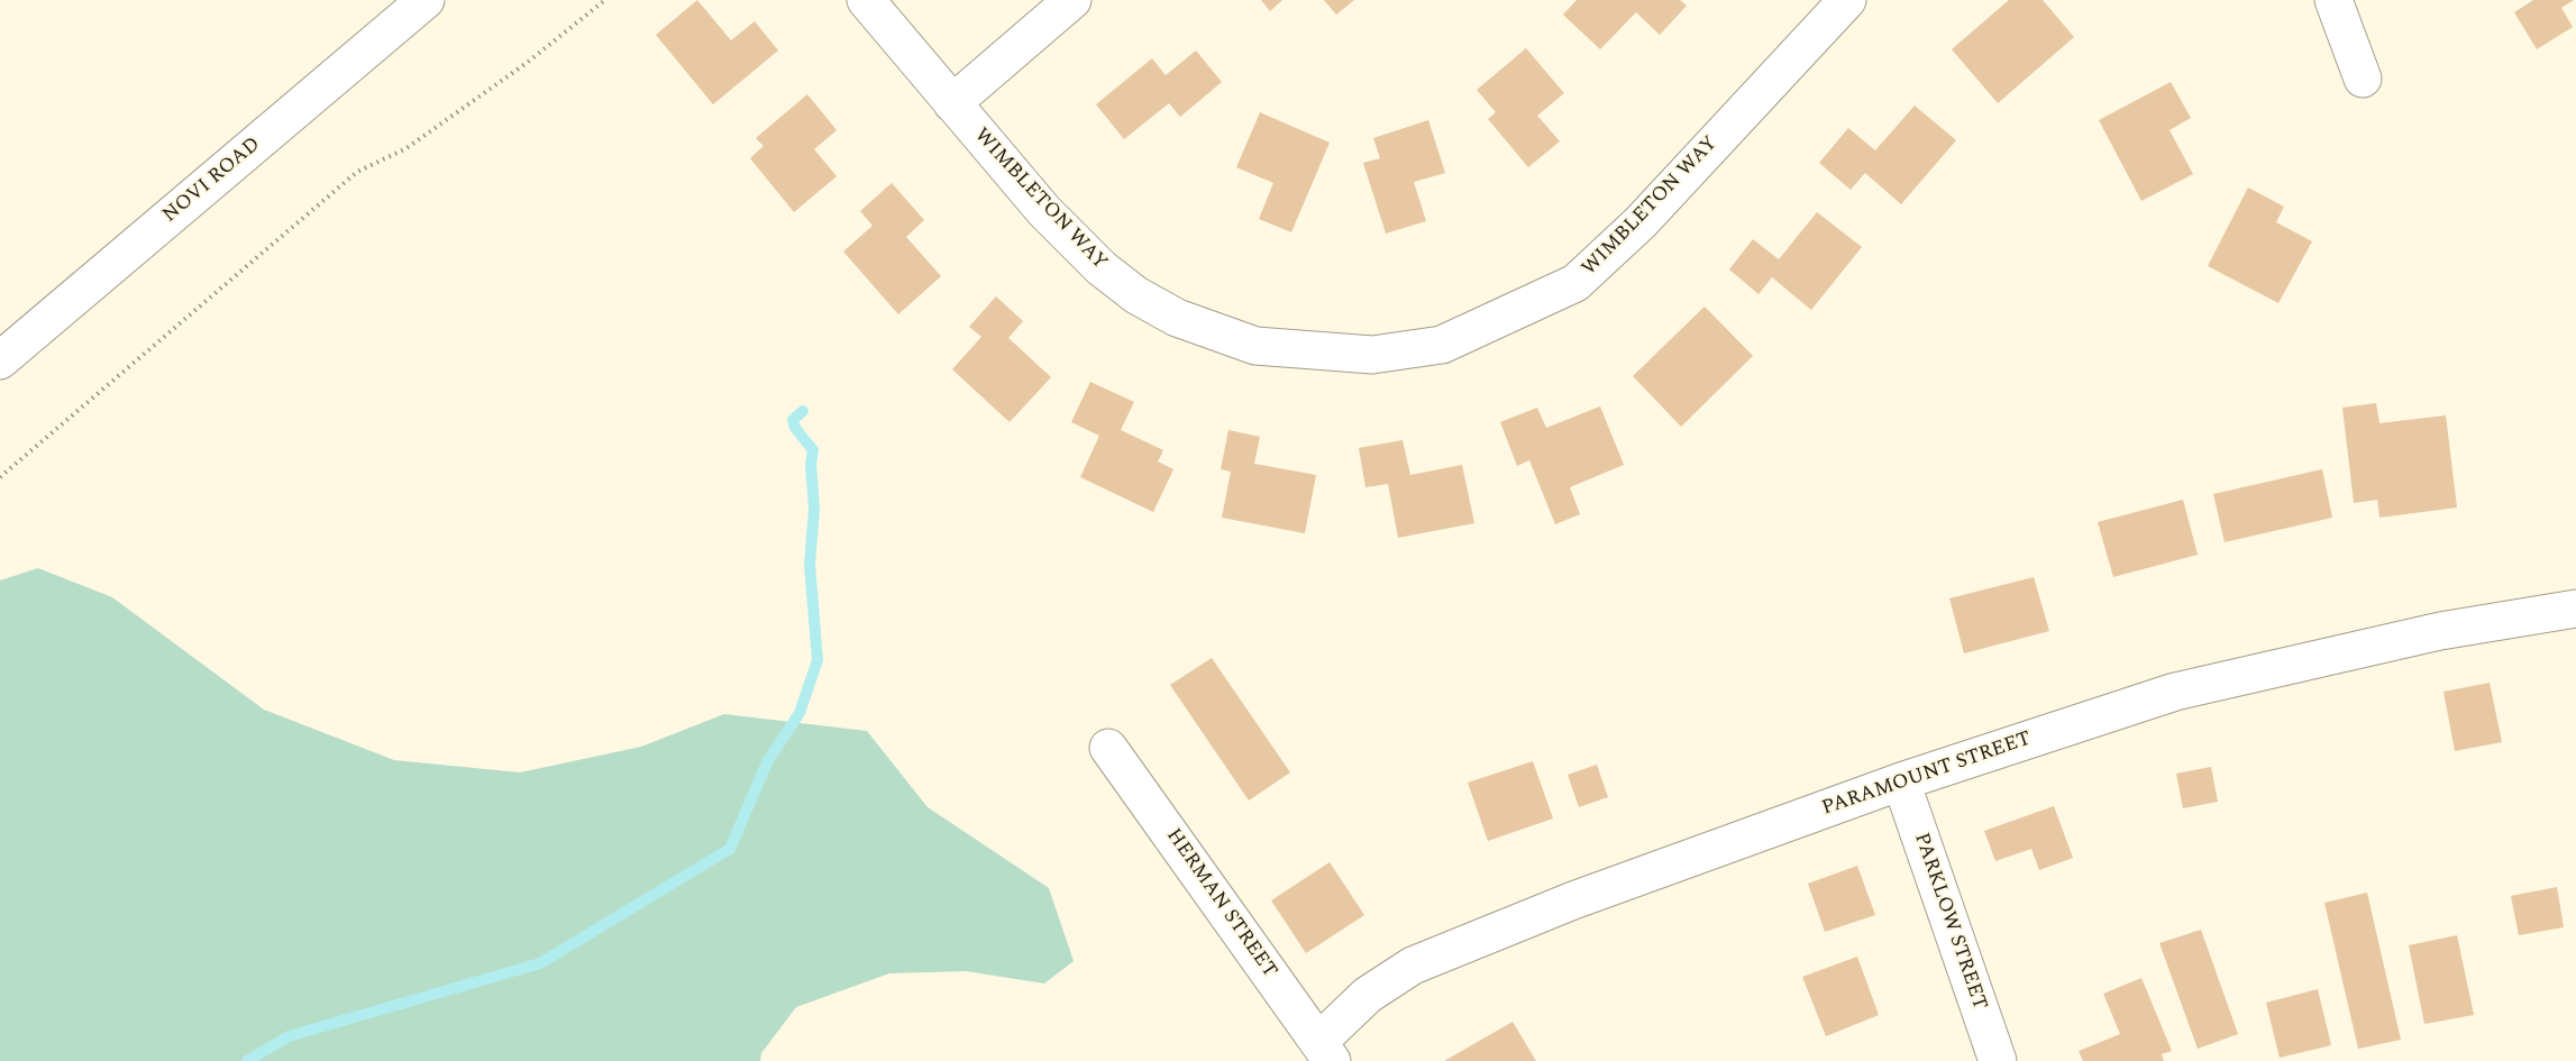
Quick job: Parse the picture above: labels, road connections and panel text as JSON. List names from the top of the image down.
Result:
{
  "streets": {
    "street": [
      "NOVI ROAD",
      "WIMBLETON WAY",
      "PARAMOUNT STREET",
      "HERMAN STREET",
      "PARKLOW STREET"
    ]
  },
  "crossings": [
    ["PARAMOUNT STREET", "HERMAN STREET"],
    ["PARAMOUNT STREET", "PARKLOW STREET"]
  ]
}
